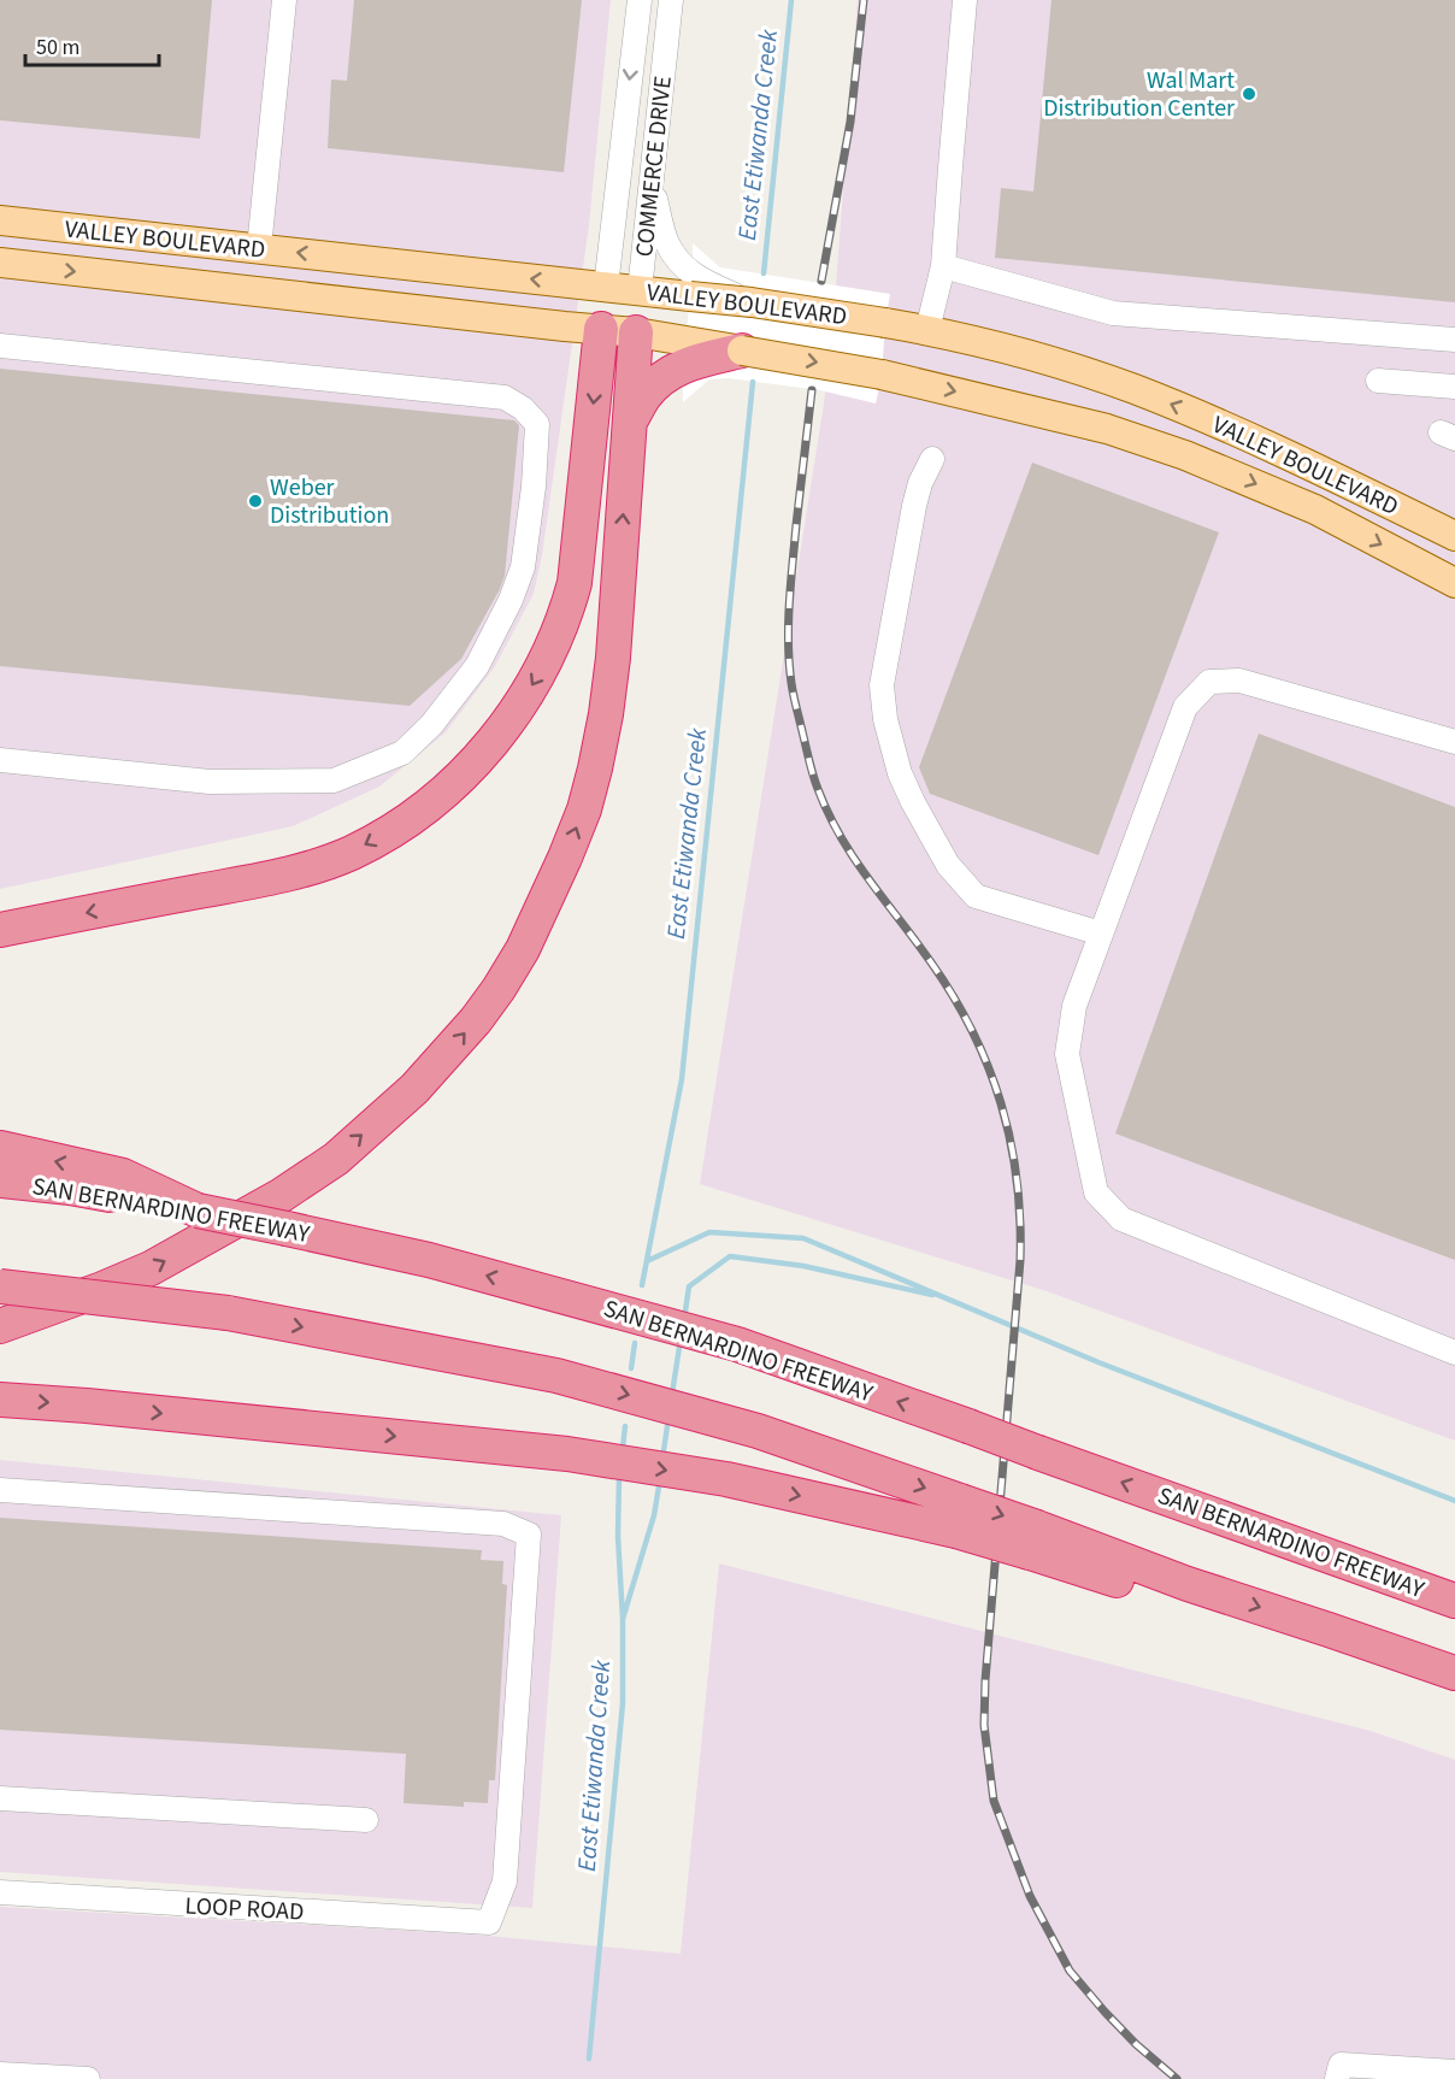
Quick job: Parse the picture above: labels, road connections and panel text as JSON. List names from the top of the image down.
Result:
{
  "streets": {
    "highway": ["SAN BERNARDINO FREEWAY"],
    "main road": ["COMMERCE DRIVE", "VALLEY BOULEVARD"],
    "street": ["LOOP ROAD"]
  },
  "crossings": [
    ["COMMERCE DRIVE", "VALLEY BOULEVARD"]
  ],
  "water": ["East Etiwanda Creek"],
  "places": ["Wal Mart Distribution Center", "Weber Distribution"],
  "scale_bar": "50 m"
}
